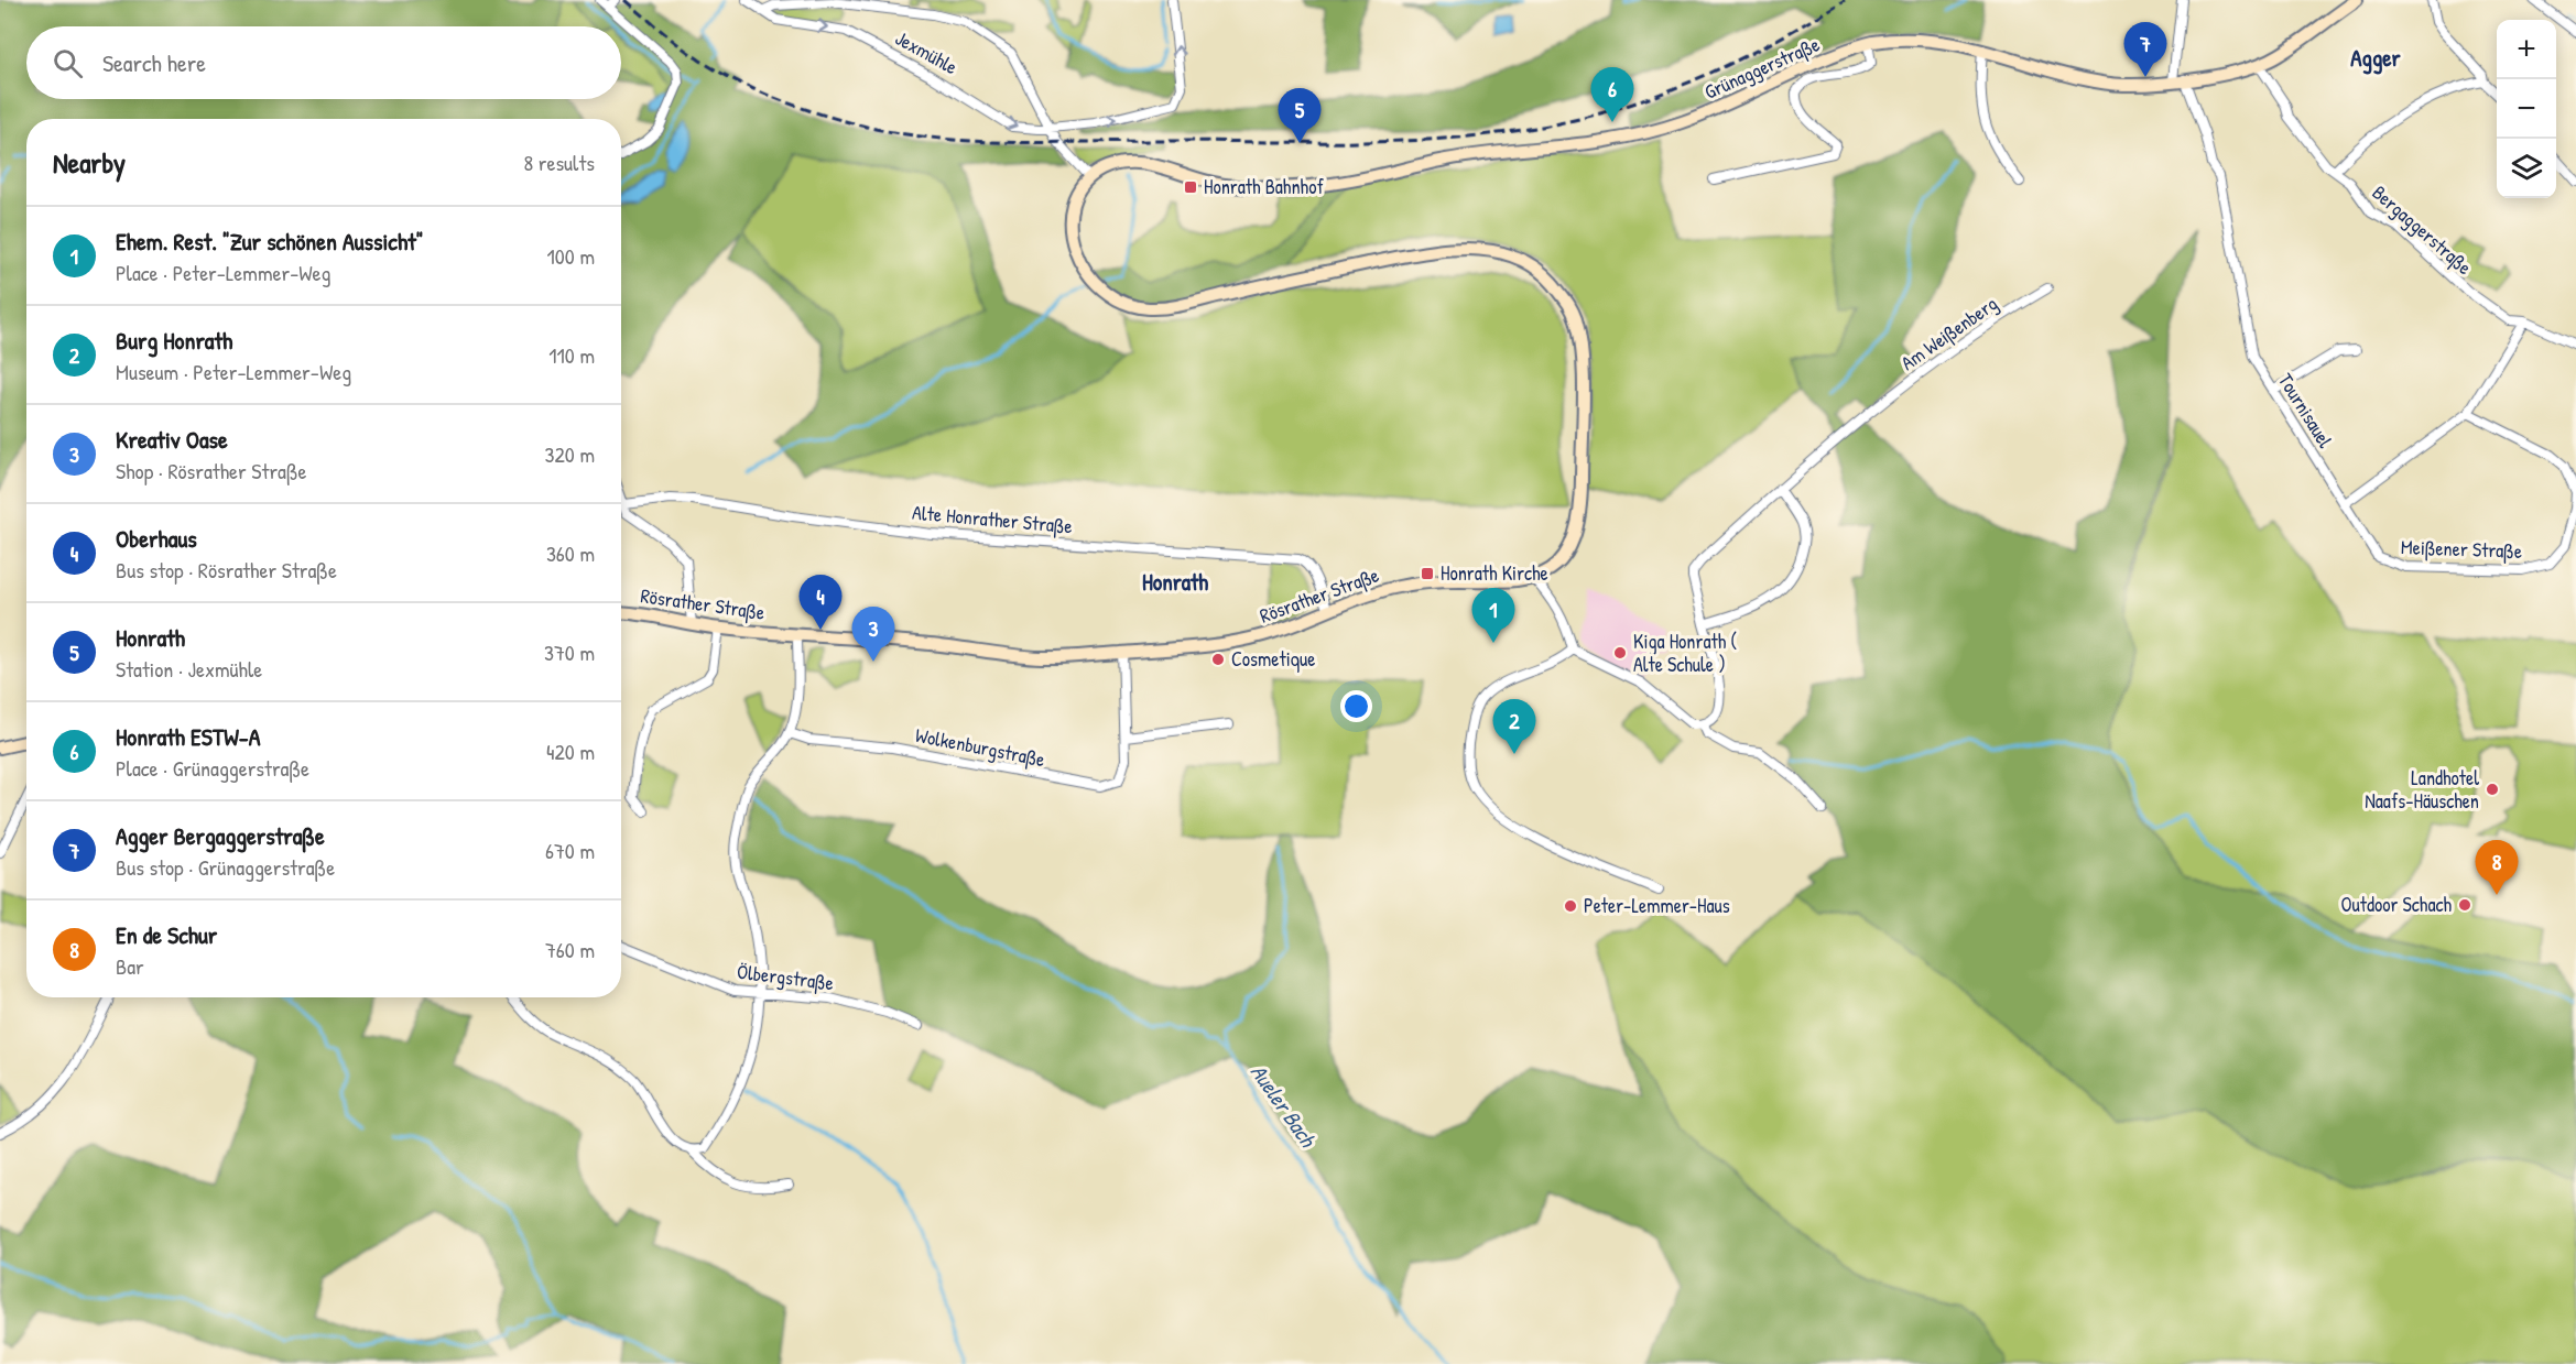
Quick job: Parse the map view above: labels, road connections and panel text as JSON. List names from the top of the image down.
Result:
{
  "streets": {
    "street": [
      "Jexmühle",
      "Grünaggerstraße",
      "Bergaggerstraße",
      "Am Weißenberg",
      "Tournisauel",
      "Alte Honrather Straße",
      "Meißener Straße",
      "Rösrather Straße",
      "Wolkenburgstraße",
      "Ölbergstraße"
    ]
  },
  "crossings": [
    ["Grünaggerstraße", "Bergaggerstraße"],
    ["Grünaggerstraße", "Tournisauel"],
    ["Grünaggerstraße", "Rösrather Straße"],
    ["Tournisauel", "Meißener Straße"],
    ["Alte Honrather Straße", "Rösrather Straße"],
    ["Rösrather Straße", "Wolkenburgstraße"]
  ],
  "districts": ["Agger", "Honrath"],
  "water": ["Aueler Bach"],
  "places": {
    "transit": ["Honrath Bahnhof", "Honrath Kirche"],
    "other": [
      "Kiga Honrath ( Alte Schule )",
      "Cosmetique",
      "Landhotel Naafs-Häuschen",
      "Outdoor Schach",
      "Peter-Lemmer-Haus"
    ]
  },
  "page": {
    "map_buttons": ["+", "−"],
    "pins": [
      "7",
      "6",
      "5",
      "4",
      "1",
      "3",
      "2",
      "8"
    ],
    "search": "Search here",
    "heading": ["Nearby", "8 results"],
    "list": [
      {
        "mark": "1",
        "name": "Ehem. Rest. \"Zur schönen Aussicht\"",
        "note": "Place · Peter-Lemmer-Weg",
        "value": "100 m"
      },
      {
        "mark": "2",
        "name": "Burg Honrath",
        "note": "Museum · Peter-Lemmer-Weg",
        "value": "110 m"
      },
      {
        "mark": "3",
        "name": "Kreativ Oase",
        "note": "Shop · Rösrather Straße",
        "value": "320 m"
      },
      {
        "mark": "4",
        "name": "Oberhaus",
        "note": "Bus stop · Rösrather Straße",
        "value": "360 m"
      },
      {
        "mark": "5",
        "name": "Honrath",
        "note": "Station · Jexmühle",
        "value": "370 m"
      },
      {
        "mark": "6",
        "name": "Honrath ESTW-A",
        "note": "Place · Grünaggerstraße",
        "value": "420 m"
      },
      {
        "mark": "7",
        "name": "Agger Bergaggerstraße",
        "note": "Bus stop · Grünaggerstraße",
        "value": "670 m"
      },
      {
        "mark": "8",
        "name": "En de Schur",
        "note": "Bar",
        "value": "760 m"
      }
    ]
  }
}
